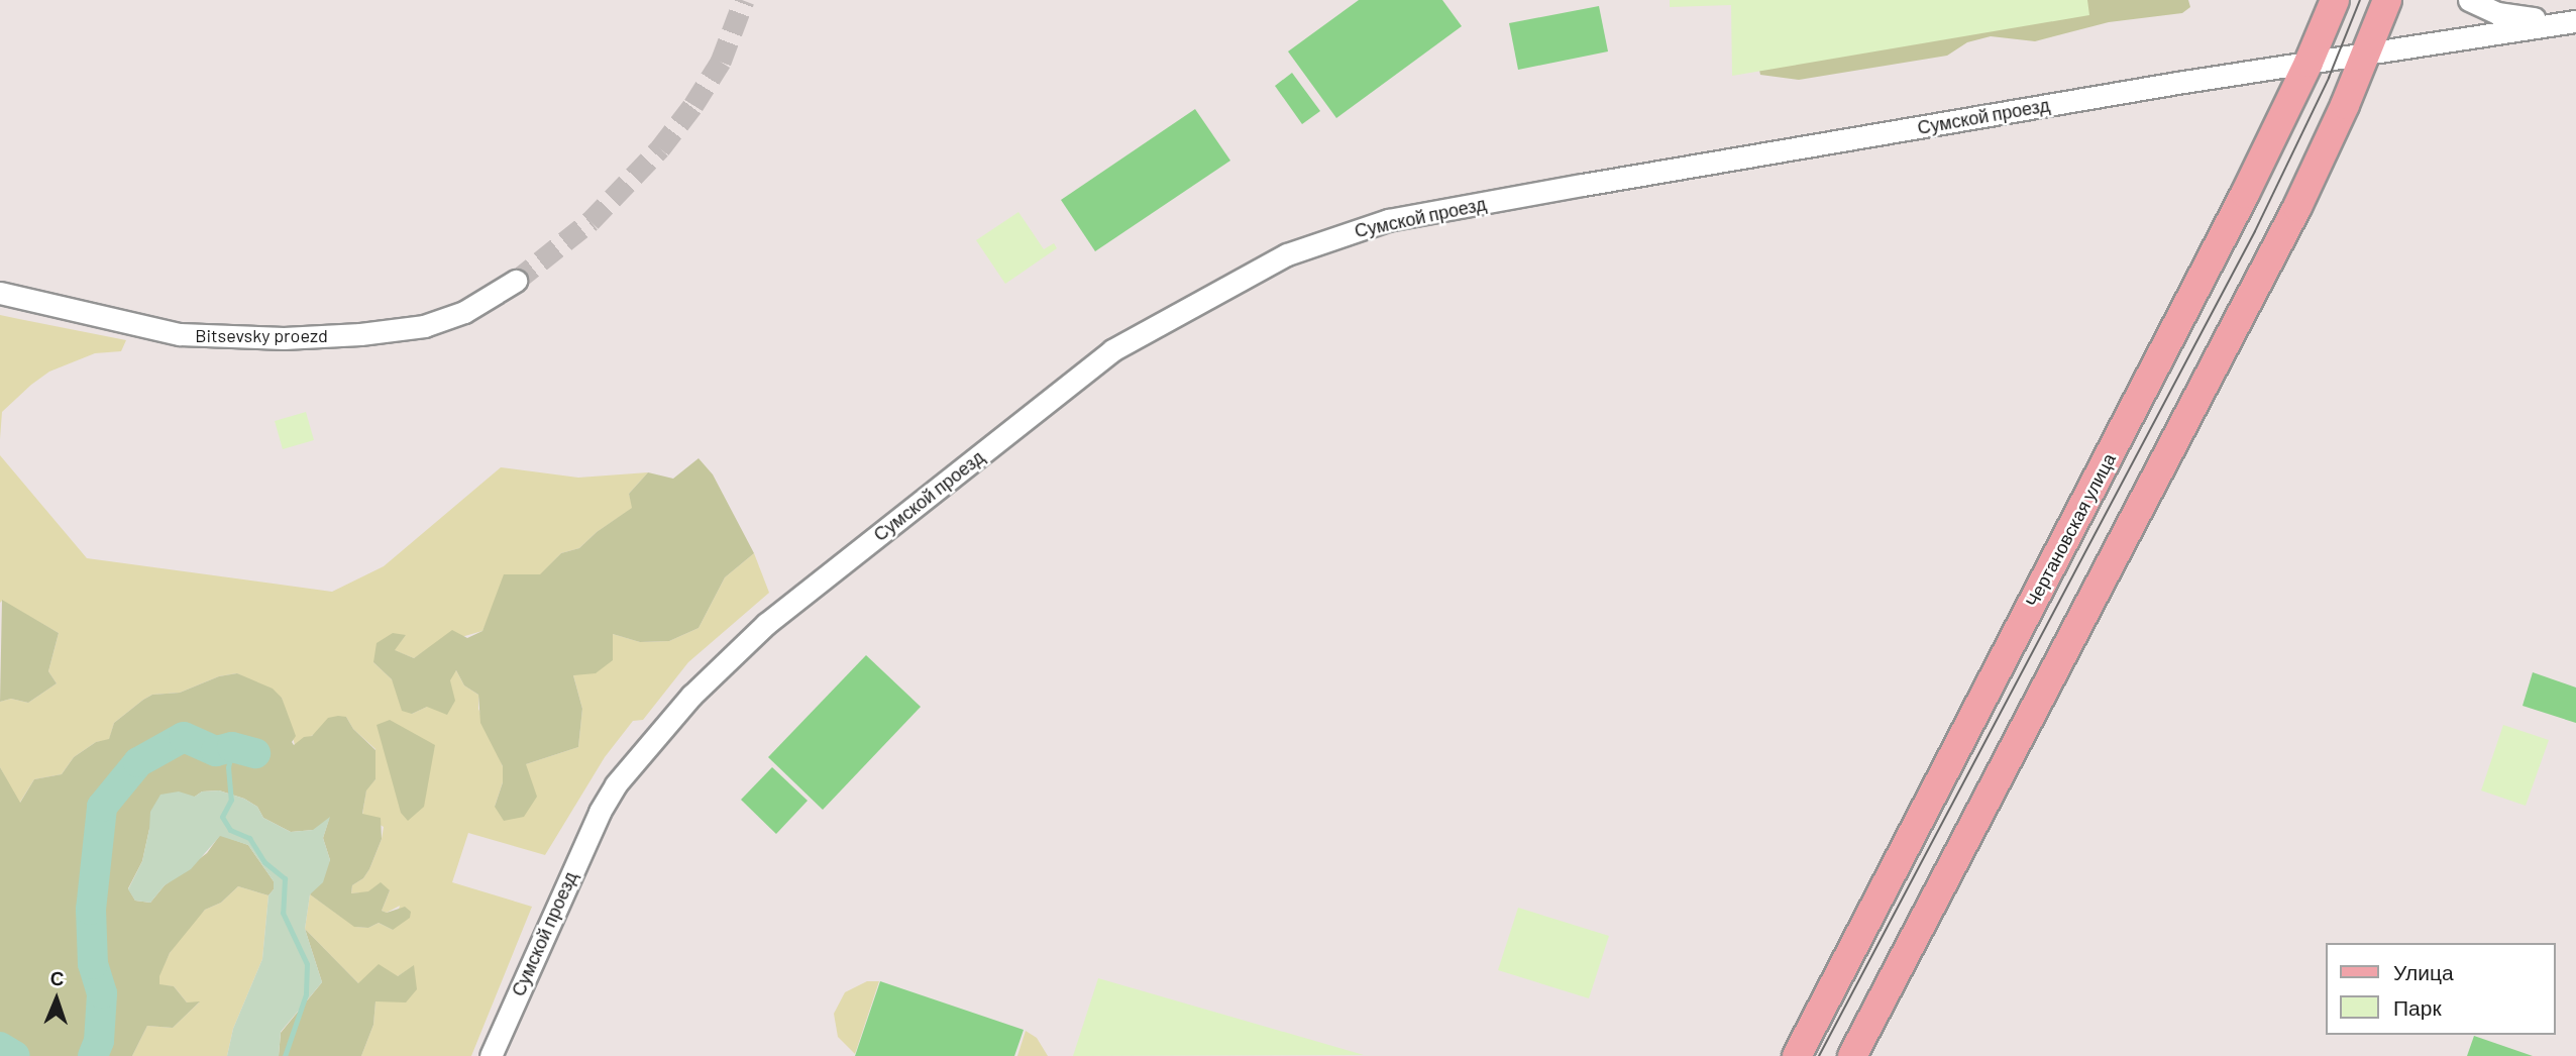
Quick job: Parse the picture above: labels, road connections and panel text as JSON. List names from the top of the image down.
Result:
{
  "streets": {
    "main road": ["Чертановская улица"],
    "street": ["Сумской проезд", "Bitsevsky proezd"]
  },
  "crossings": [
    ["Сумской проезд", "Чертановская улица"]
  ],
  "legend": ["Улица", "Парк"],
  "north": "top"
}
